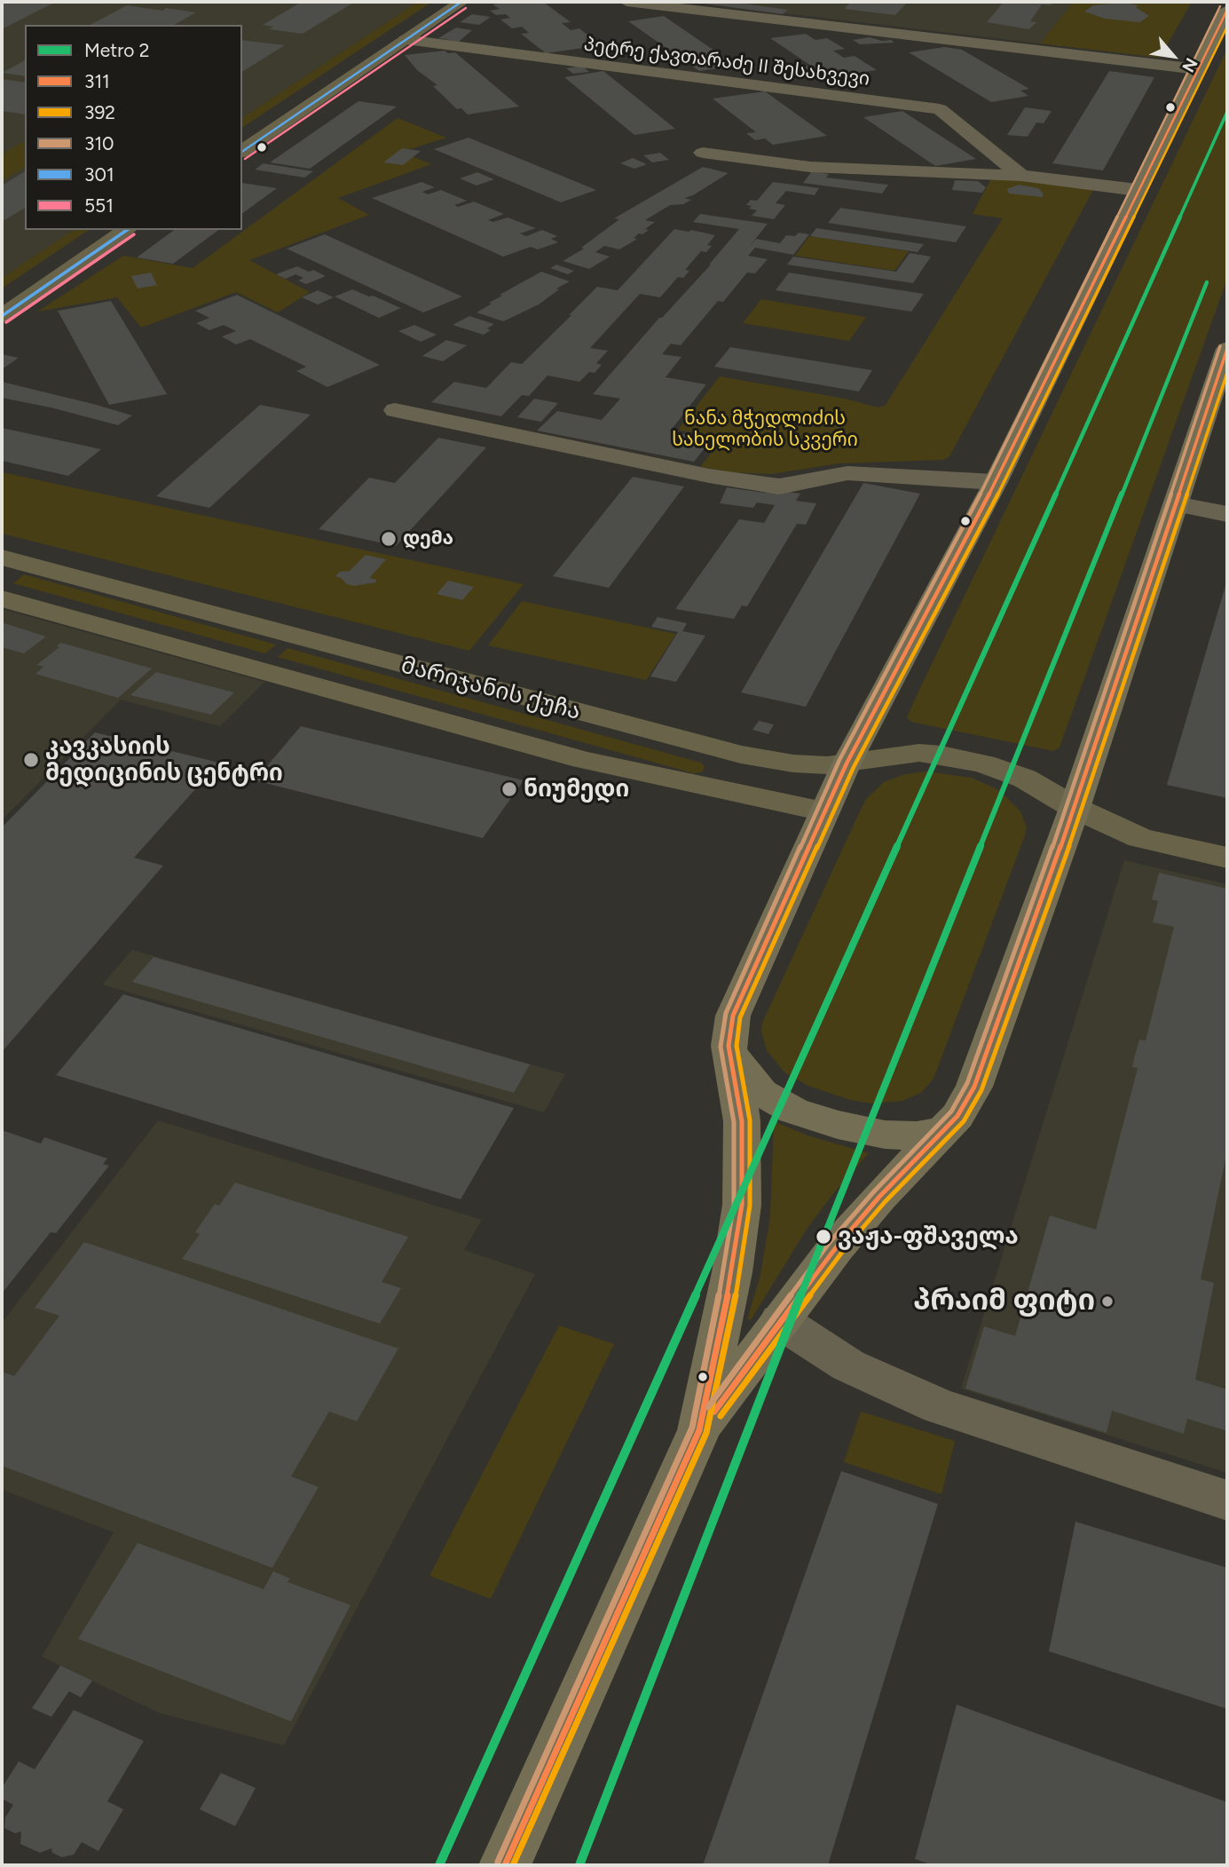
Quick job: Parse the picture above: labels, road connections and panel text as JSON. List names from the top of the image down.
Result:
{
  "streets": {
    "street": ["პეტრე ქავთარაძე II შესახვევი", "მარიჯანის ქუჩა"]
  },
  "parks": ["ნანა მჭედლიძის სახელობის სკვერი"],
  "places": [
    "დემა",
    "კავკასიის მედიცინის ცენტრი",
    "ნიუმედი",
    "ვაჟა-ფშაველა",
    "პრაიმ ფიტი"
  ],
  "lines": [
    "transit line 301",
    "transit line 310",
    "transit line 551",
    "transit line 311",
    "transit line 392",
    "metro line 2"
  ],
  "legend": [
    "Metro 2",
    "311",
    "392",
    "310",
    "301",
    "551"
  ],
  "north": "bottom right"
}
